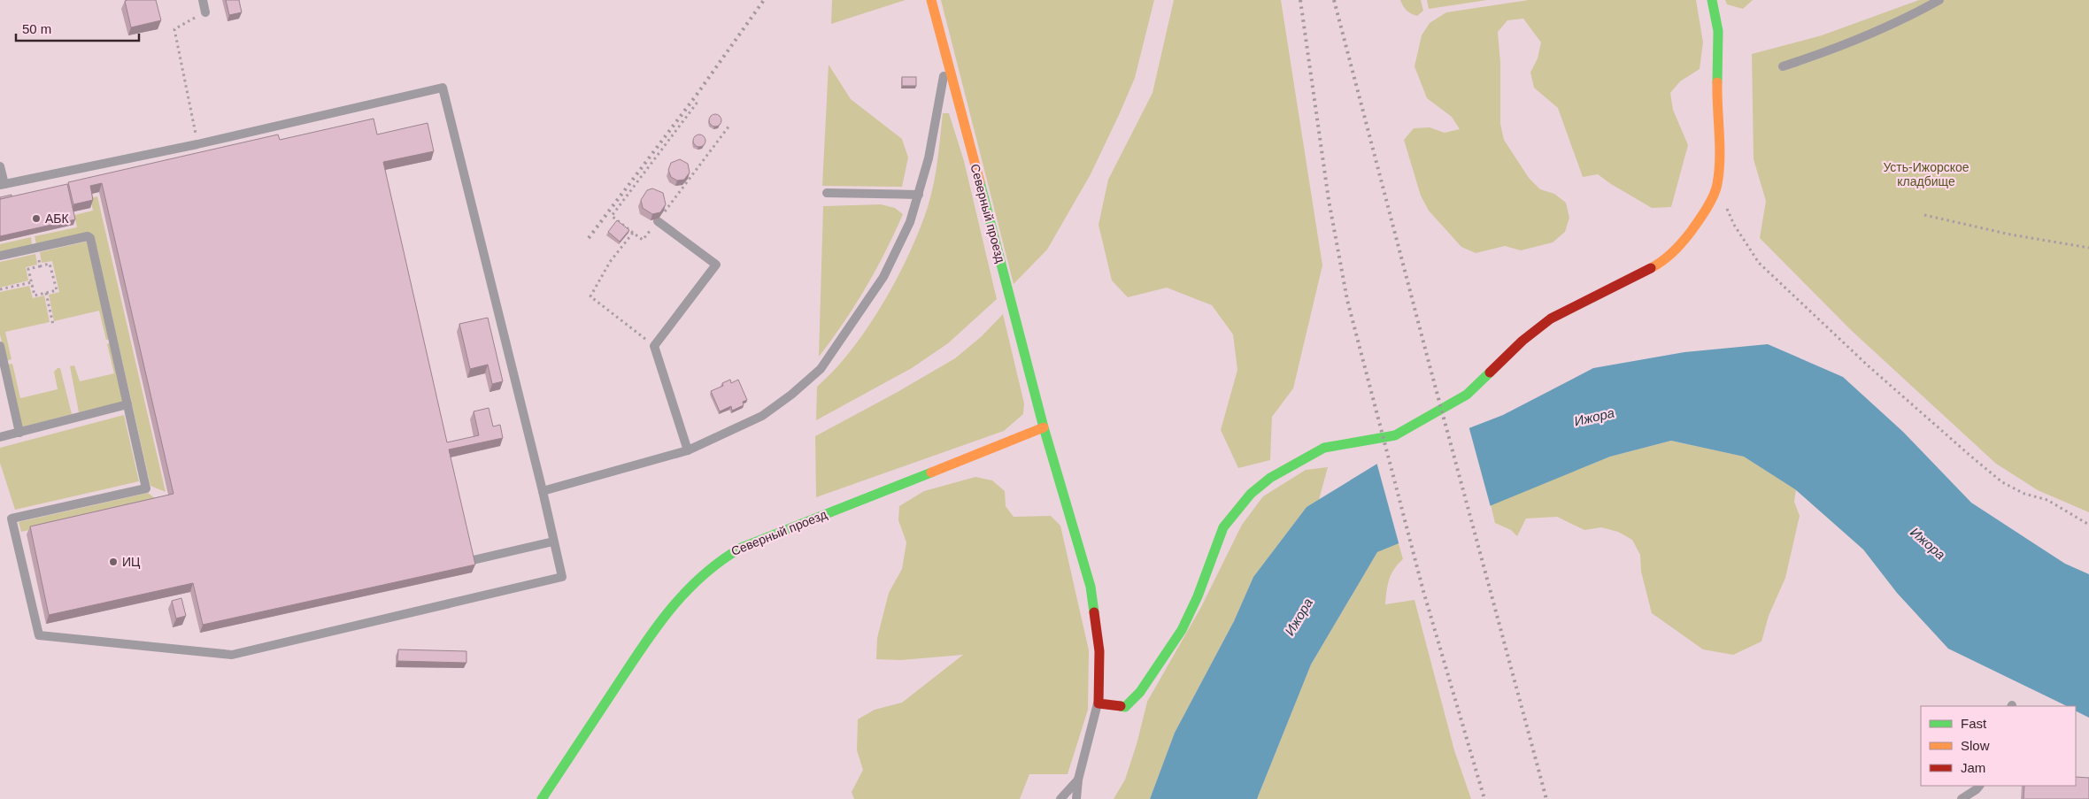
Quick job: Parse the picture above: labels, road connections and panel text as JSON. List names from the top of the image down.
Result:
{
  "streets": {
    "street": ["Северный проезд"]
  },
  "water": ["Ижора"],
  "parks": ["Усть-Ижорское кладбище"],
  "places": ["АБК", "ИЦ"],
  "legend": ["Fast", "Slow", "Jam"],
  "scale_bar": "50 m"
}
